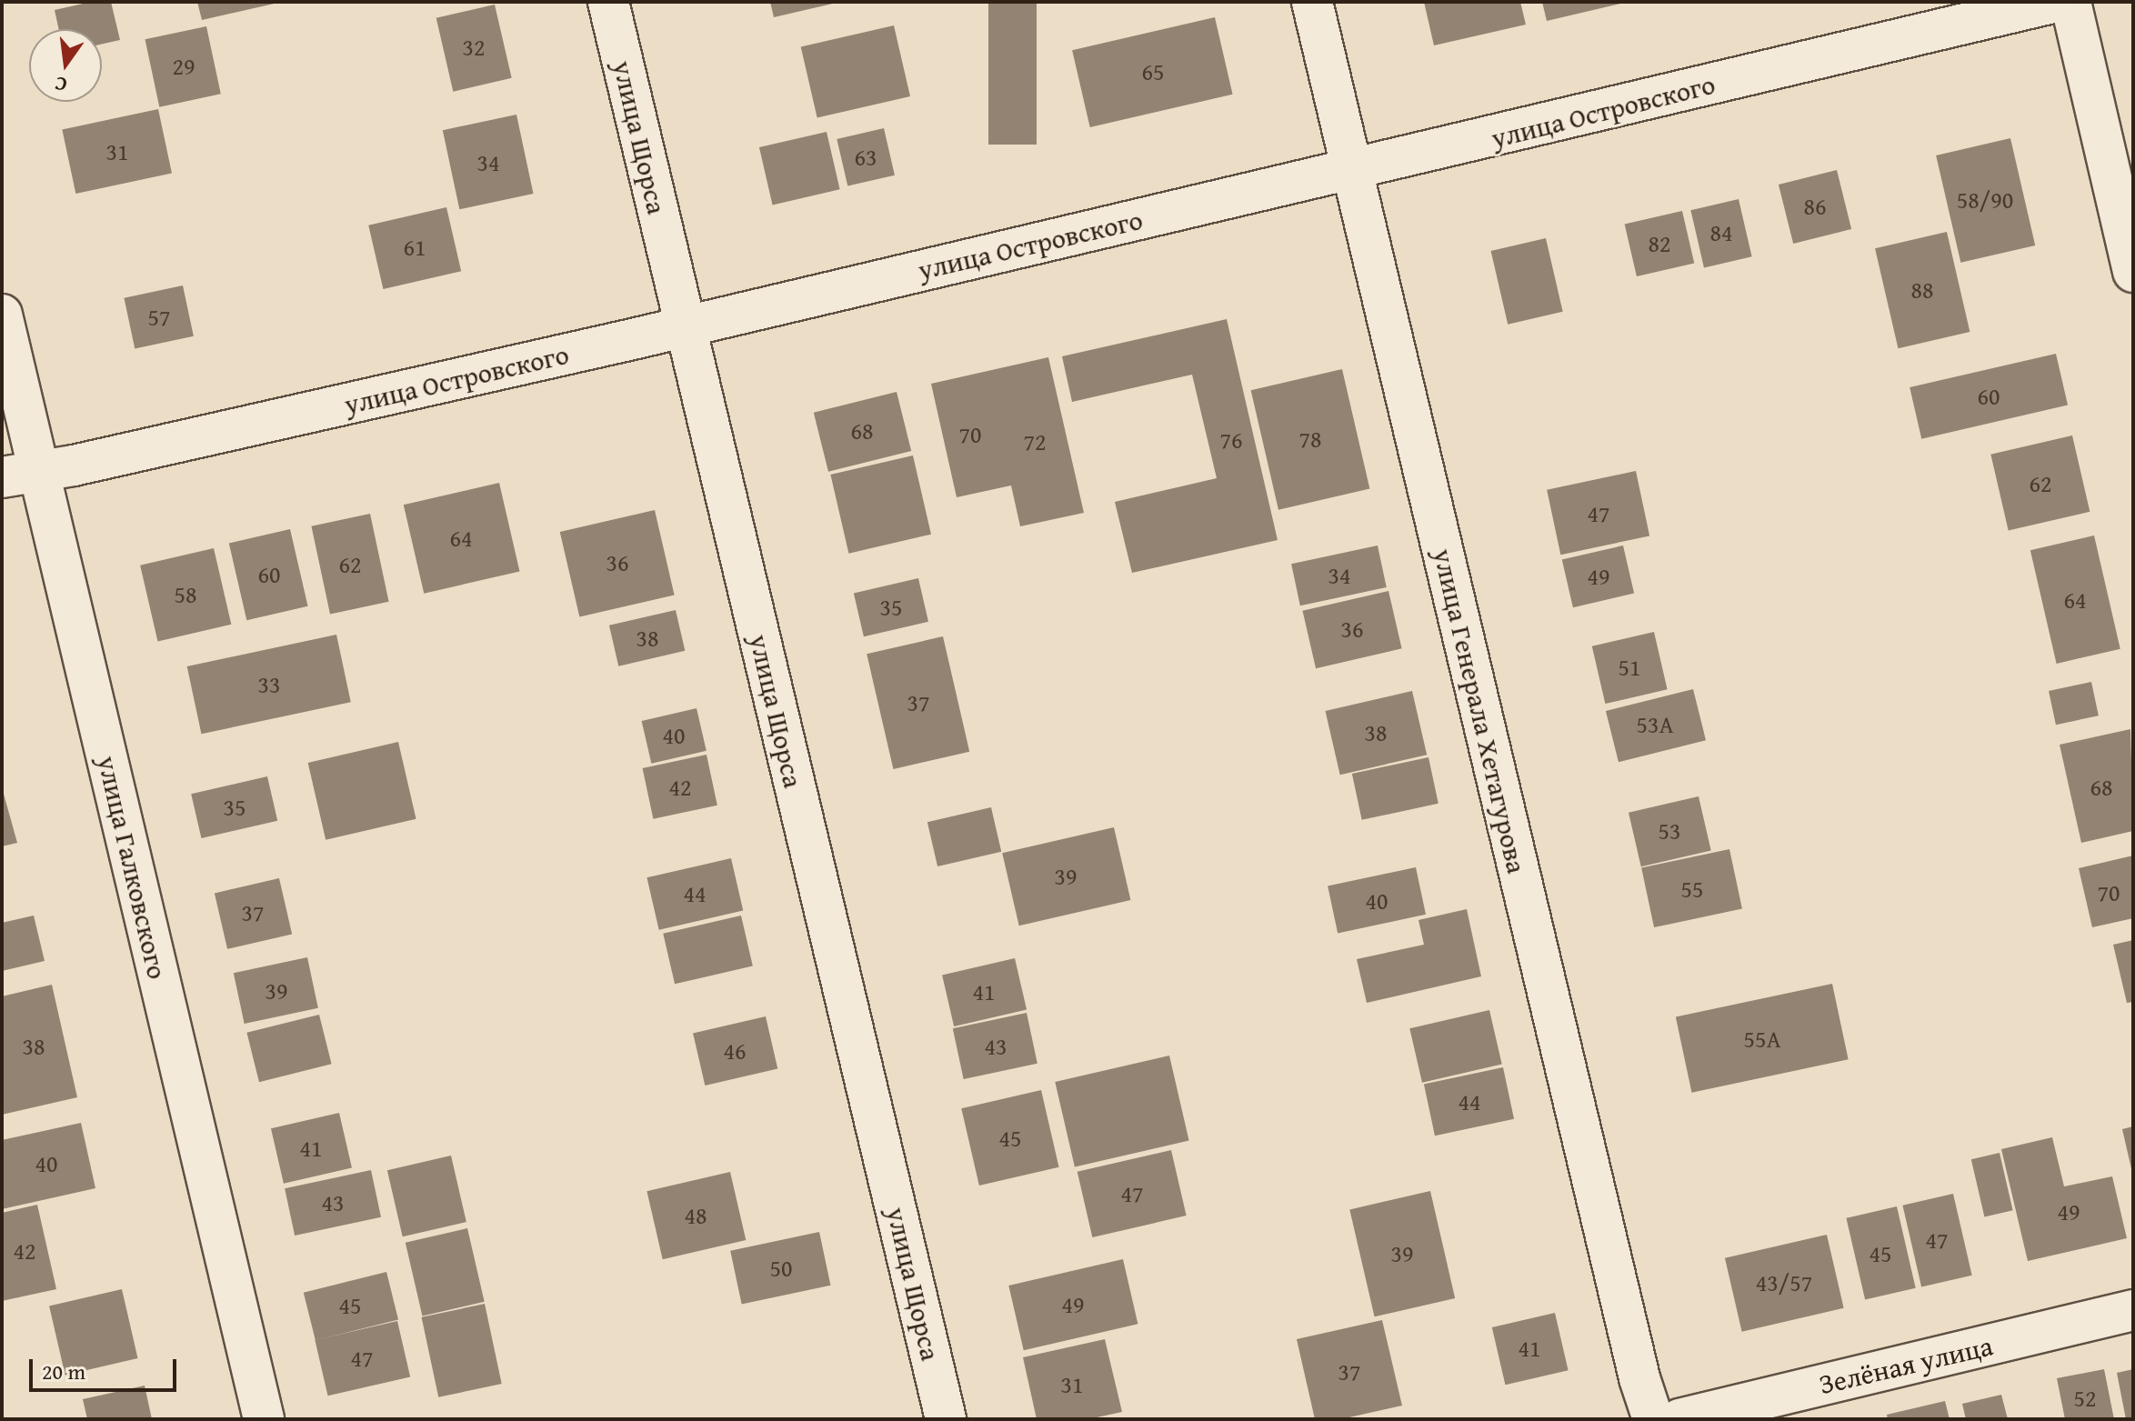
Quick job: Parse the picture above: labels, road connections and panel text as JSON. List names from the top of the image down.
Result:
{
  "streets": {
    "street": [
      "улица Островского",
      "улица Щорса",
      "улица Генерала Хетагурова",
      "улица Галковского",
      "Зелёная улица"
    ]
  },
  "crossings": [
    ["улица Островского", "улица Щорса"],
    ["улица Островского", "улица Генерала Хетагурова"],
    ["улица Островского", "улица Галковского"]
  ],
  "house_numbers": [
    "32",
    "29",
    "65",
    "31",
    "63",
    "34",
    "58/90",
    "86",
    "84",
    "82",
    "61",
    "88",
    "57",
    "60",
    "68",
    "70",
    "78",
    "76",
    "72",
    "62",
    "47",
    "64",
    "36",
    "62",
    "60",
    "34",
    "49",
    "58",
    "64",
    "35",
    "36",
    "38",
    "51",
    "33",
    "37",
    "53А",
    "38",
    "40",
    "42",
    "68",
    "35",
    "53",
    "39",
    "55",
    "70",
    "44",
    "40",
    "37",
    "39",
    "41",
    "55А",
    "38",
    "43",
    "46",
    "44",
    "45",
    "41",
    "40",
    "47",
    "43",
    "49",
    "48",
    "47",
    "42",
    "39",
    "45",
    "50",
    "43/57",
    "49",
    "45",
    "41",
    "47",
    "37",
    "31",
    "52"
  ],
  "scale_bar": "20 m",
  "north": "bottom"
}
